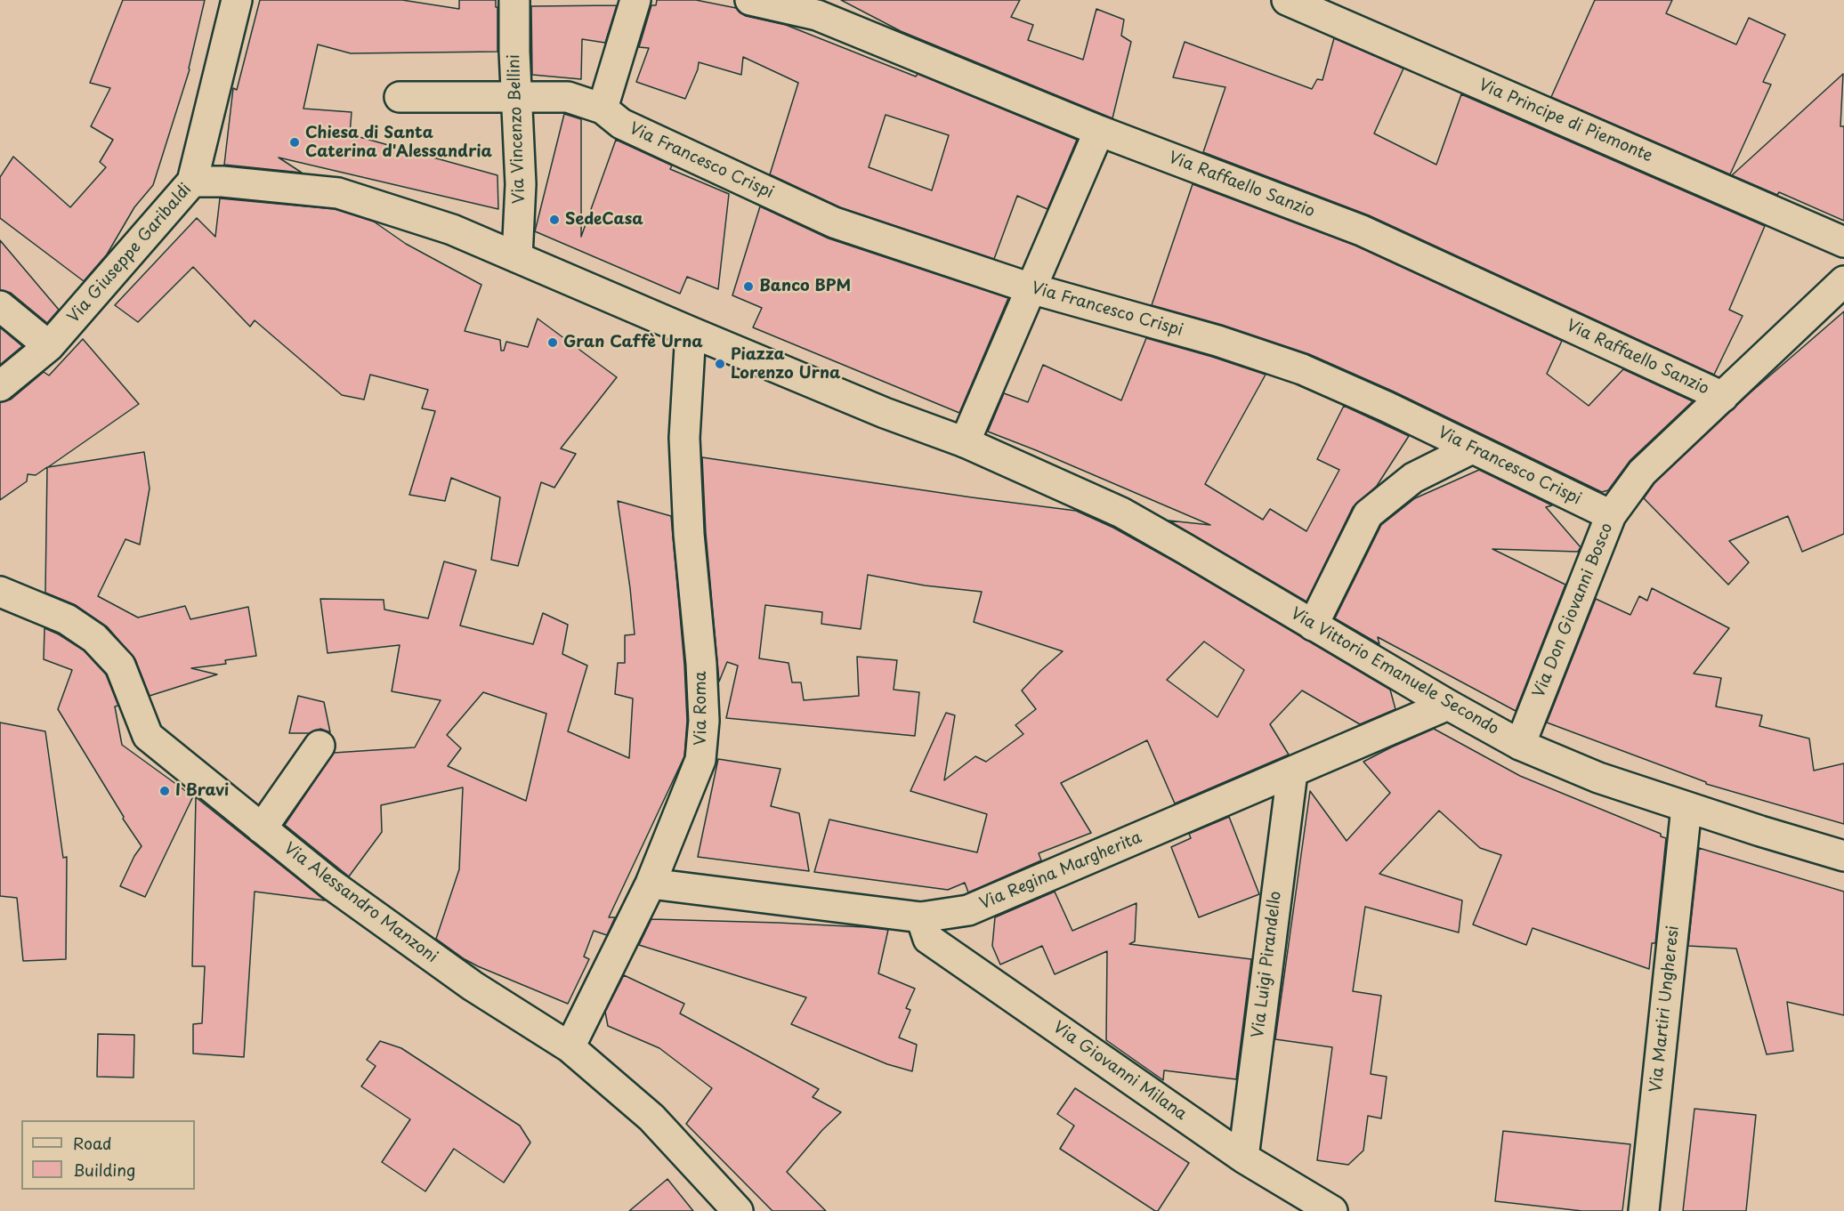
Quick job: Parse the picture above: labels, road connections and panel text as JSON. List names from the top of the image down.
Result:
{
  "streets": {
    "street": [
      "Via Principe di Piemonte",
      "Via Vincenzo Bellini",
      "Via Francesco Crispi",
      "Via Raffaello Sanzio",
      "Via Giuseppe Garibaldi",
      "Via Don Giovanni Bosco",
      "Via Vittorio Emanuele Secondo",
      "Via Roma",
      "Via Regina Margherita",
      "Via Alessandro Manzoni",
      "Via Luigi Pirandello",
      "Via Martiri Ungheresi",
      "Via Giovanni Milana"
    ]
  },
  "crossings": [
    ["Via Vincenzo Bellini", "Via Vittorio Emanuele Secondo"],
    ["Via Francesco Crispi", "Via Don Giovanni Bosco"],
    ["Via Raffaello Sanzio", "Via Don Giovanni Bosco"],
    ["Via Don Giovanni Bosco", "Via Vittorio Emanuele Secondo"],
    ["Via Vittorio Emanuele Secondo", "Via Roma"],
    ["Via Vittorio Emanuele Secondo", "Via Regina Margherita"],
    ["Via Vittorio Emanuele Secondo", "Via Martiri Ungheresi"],
    ["Via Roma", "Via Regina Margherita"],
    ["Via Roma", "Via Alessandro Manzoni"],
    ["Via Regina Margherita", "Via Luigi Pirandello"],
    ["Via Regina Margherita", "Via Giovanni Milana"],
    ["Via Luigi Pirandello", "Via Giovanni Milana"]
  ],
  "places": [
    "Chiesa di Santa Caterina d'Alessandria",
    "SedeCasa",
    "Banco BPM",
    "Gran Caffè Urna",
    "Piazza Lorenzo Urna",
    "I Bravi"
  ],
  "legend": ["Road", "Building"]
}
